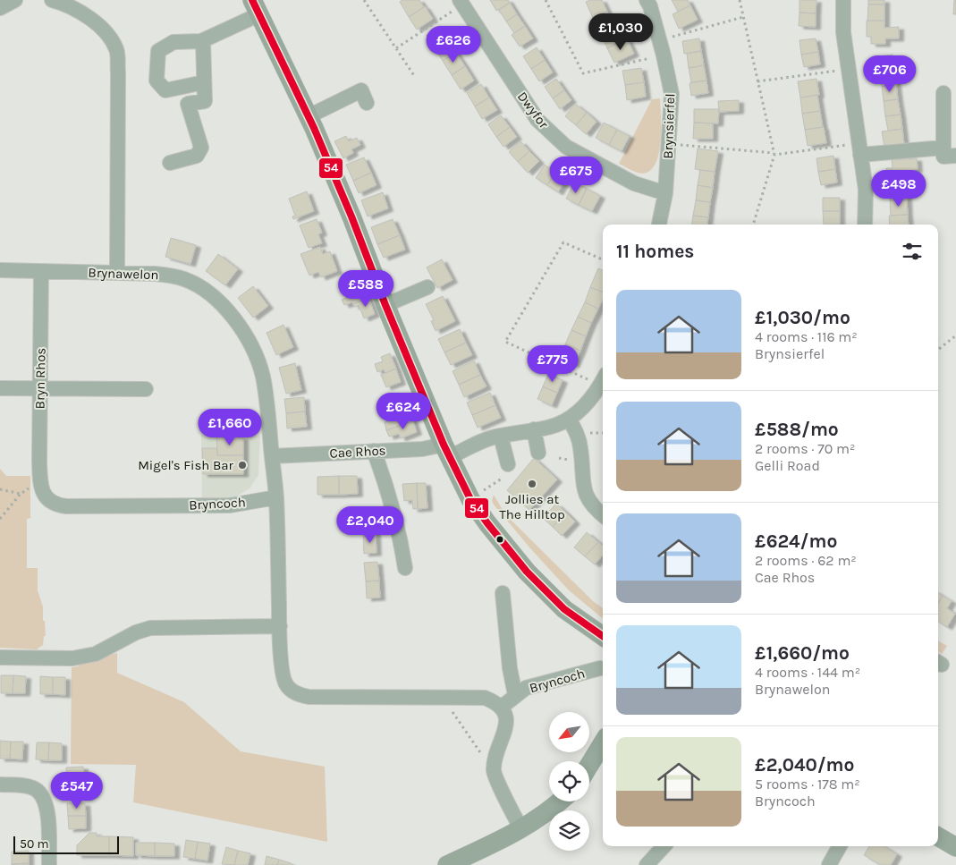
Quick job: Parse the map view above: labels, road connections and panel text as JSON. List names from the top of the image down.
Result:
{
  "streets": {
    "street": [
      "Dwyfor",
      "Brynsierfel",
      "Brynawelon",
      "Bryn Rhos",
      "Cae Rhos",
      "Bryncoch"
    ]
  },
  "crossings": [
    ["Dwyfor", "Brynsierfel"],
    ["Brynawelon", "Bryn Rhos"],
    ["Brynawelon", "Cae Rhos"],
    ["Brynawelon", "Bryncoch"],
    ["Bryn Rhos", "Bryncoch"]
  ],
  "places": ["Migel's Fish Bar", "Jollies at The Hilltop"],
  "lines": ["transit line 54"],
  "scale_bar": "50 m",
  "north": "bottom left",
  "page": {
    "price": [
      "£1,030",
      "£626",
      "£706",
      "£675",
      "£498",
      "£588",
      "£775",
      "£624",
      "£1,660",
      "£2,040",
      "£547"
    ],
    "heading": "11 homes",
    "list": [
      {
        "name": "£1,030/mo",
        "note": "4 rooms · 116 m² · Brynsierfel"
      },
      {
        "name": "£588/mo",
        "note": "2 rooms · 70 m² · Gelli Road"
      },
      {
        "name": "£624/mo",
        "note": "2 rooms · 62 m² · Cae Rhos"
      },
      {
        "name": "£1,660/mo",
        "note": "4 rooms · 144 m² · Brynawelon"
      },
      {
        "name": "£2,040/mo",
        "note": "5 rooms · 178 m² · Bryncoch"
      }
    ],
    "scale": "50 m"
  }
}
